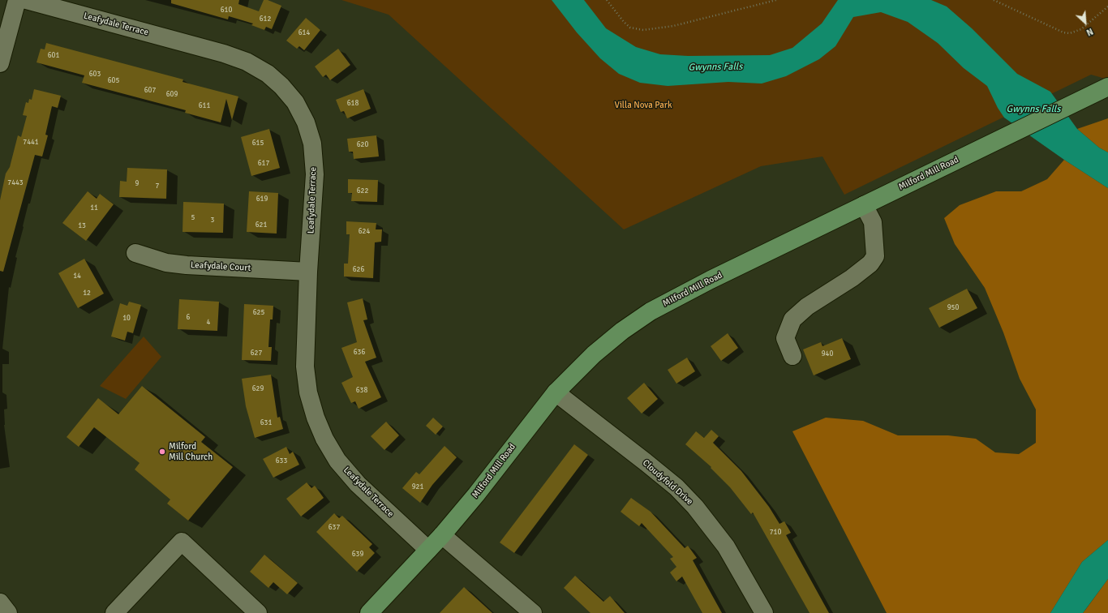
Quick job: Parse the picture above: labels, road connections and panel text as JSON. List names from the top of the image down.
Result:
{
  "streets": {
    "main road": ["Milford Mill Road"],
    "street": ["Leafydale Terrace", "Leafydale Court", "Cloudyfold Drive"]
  },
  "crossings": [
    ["Leafydale Terrace", "Milford Mill Road"],
    ["Leafydale Terrace", "Leafydale Court"],
    ["Milford Mill Road", "Cloudyfold Drive"]
  ],
  "water": ["Gwynns Falls"],
  "parks": ["Villa Nova Park"],
  "places": ["Milford Mill Church"],
  "house_numbers": [
    "610",
    "612",
    "614",
    "601",
    "603",
    "605",
    "607",
    "609",
    "618",
    "611",
    "7441",
    "615",
    "620",
    "617",
    "7443",
    "9",
    "7",
    "622",
    "619",
    "11",
    "5",
    "3",
    "621",
    "13",
    "624",
    "626",
    "14",
    "12",
    "950",
    "625",
    "6",
    "10",
    "4",
    "636",
    "627",
    "940",
    "629",
    "638",
    "631",
    "633",
    "921",
    "637",
    "710",
    "639"
  ],
  "north": "bottom right"
}
